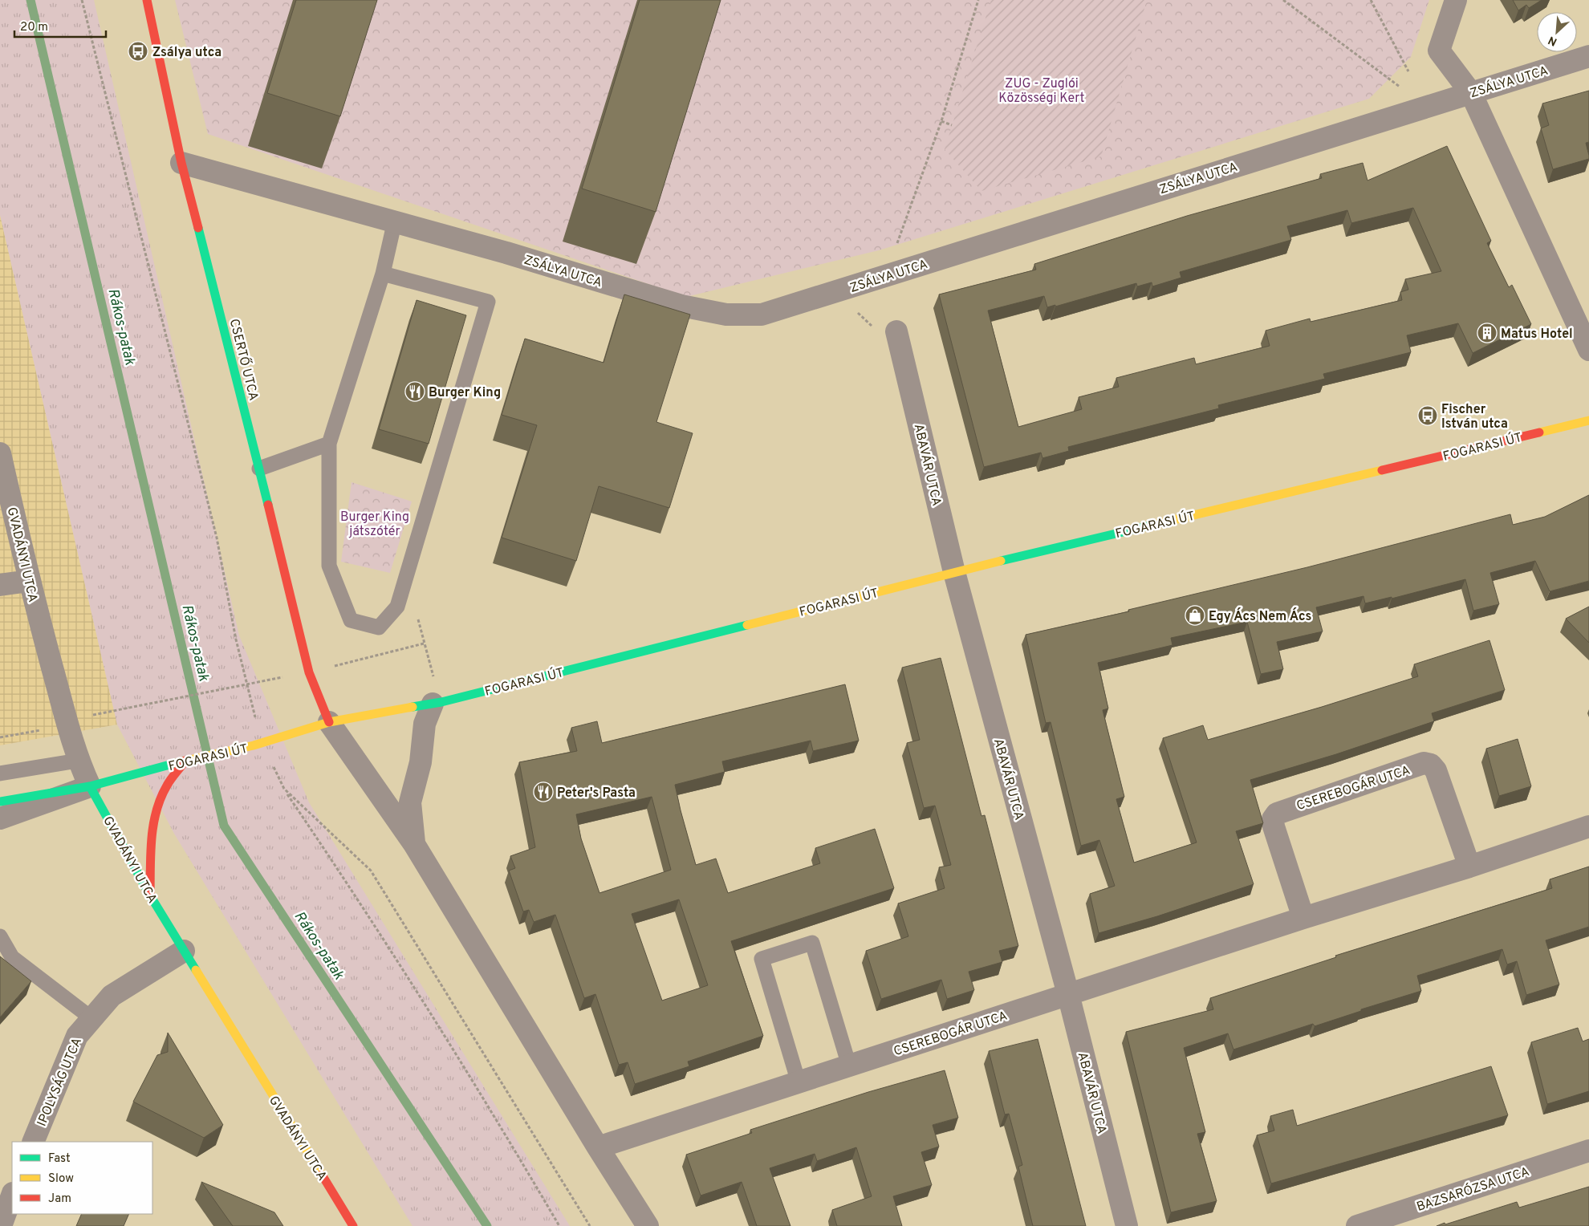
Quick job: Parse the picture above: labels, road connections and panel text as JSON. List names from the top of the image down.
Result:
{
  "streets": {
    "main road": ["CSERTŐ UTCA", "FOGARASI ÚT", "GVADÁNYI UTCA"],
    "street": [
      "ZSÁLYA UTCA",
      "ABAVÁR UTCA",
      "CSEREBOGÁR UTCA",
      "IPOLYSÁG UTCA",
      "BAZSARÓZSA UTCA"
    ]
  },
  "crossings": [
    ["ZSÁLYA UTCA", "CSERTŐ UTCA"],
    ["CSERTŐ UTCA", "FOGARASI ÚT"],
    ["FOGARASI ÚT", "ABAVÁR UTCA"],
    ["FOGARASI ÚT", "GVADÁNYI UTCA"],
    ["ABAVÁR UTCA", "CSEREBOGÁR UTCA"],
    ["GVADÁNYI UTCA", "IPOLYSÁG UTCA"]
  ],
  "water": ["Rákos-patak"],
  "parks": ["ZUG - Zuglói Közösségi Kert", "Burger King játszótér"],
  "places": {
    "bus stop": ["Zsálya utca", "Fischer István utca"],
    "building": ["Matus Hotel"],
    "restaurant": ["Burger King", "Peter's Pasta"],
    "shop": ["Egy Ács Nem Ács"]
  },
  "legend": ["Fast", "Slow", "Jam"],
  "scale_bar": "20 m",
  "north": "bottom left"
}
